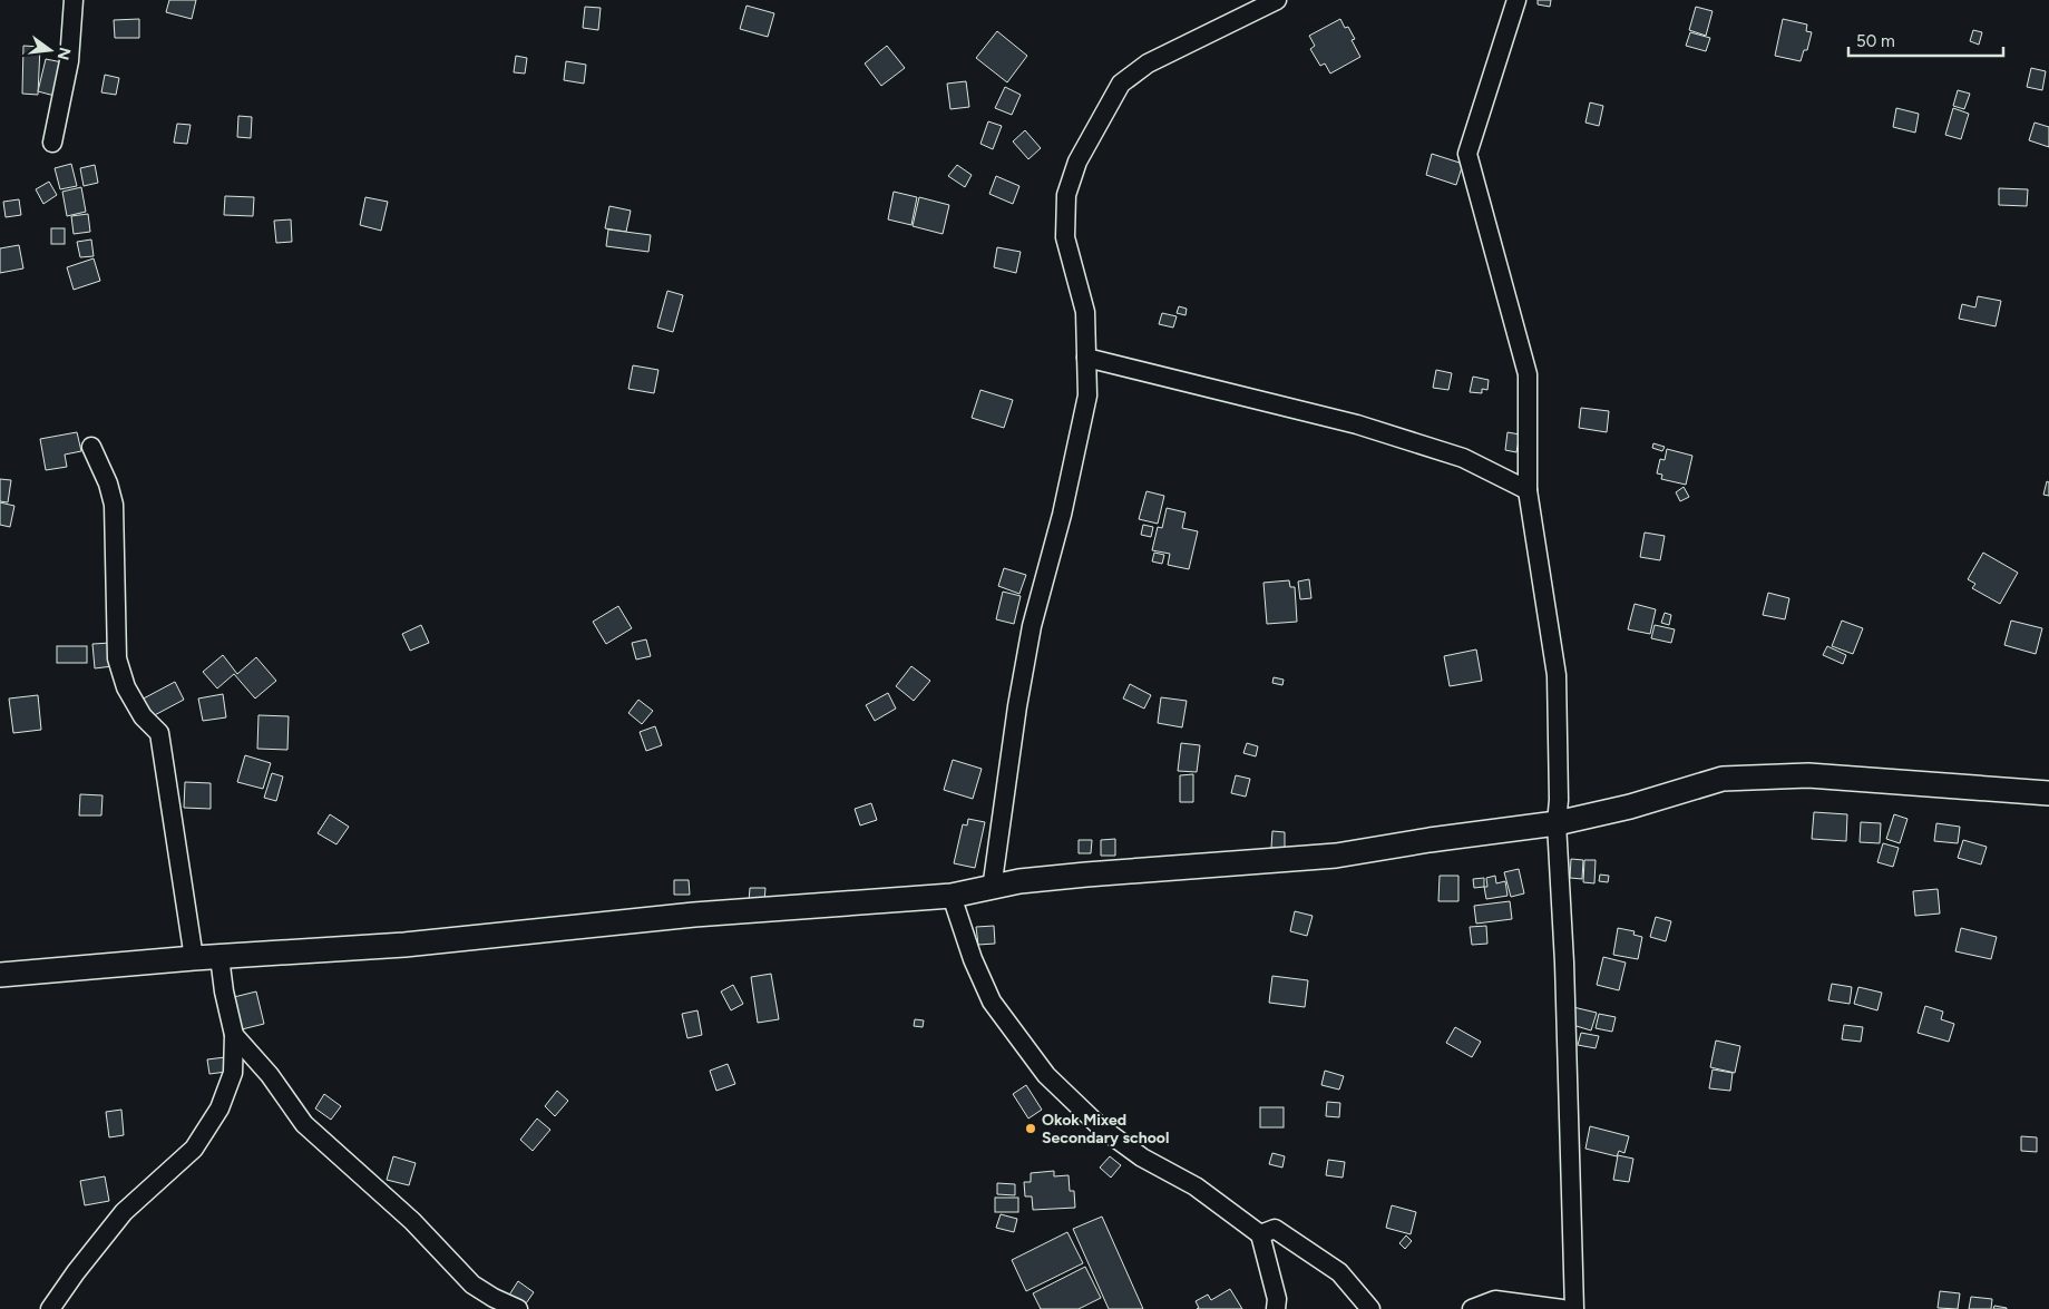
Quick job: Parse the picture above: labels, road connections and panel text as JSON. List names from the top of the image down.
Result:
{
  "places": ["Okok Mixed Secondary school"],
  "scale_bar": "50 m",
  "north": "right"
}
